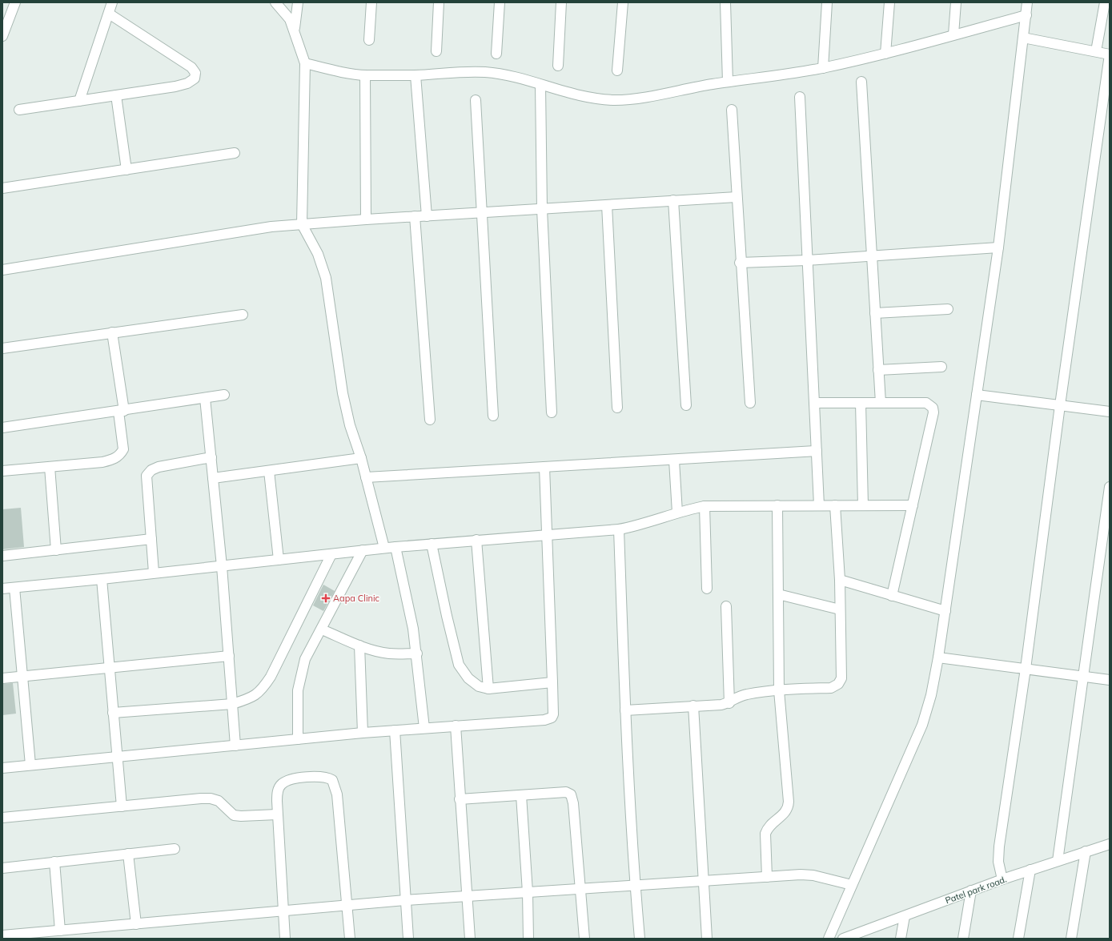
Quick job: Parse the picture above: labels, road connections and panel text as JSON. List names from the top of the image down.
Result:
{
  "streets": {
    "street": ["Patel park road."]
  },
  "places": {
    "health": ["Aapa Clinic"]
  }
}
